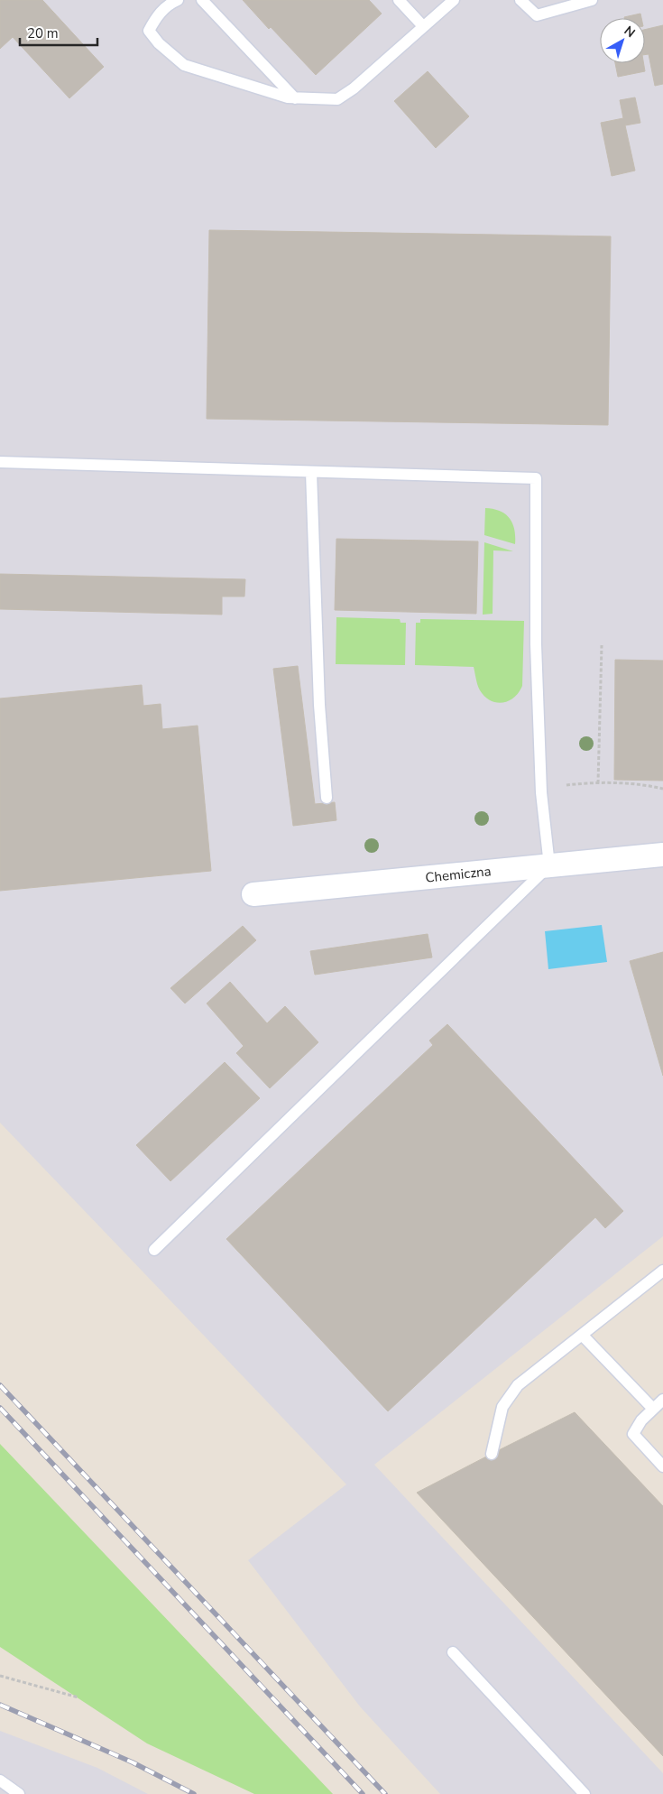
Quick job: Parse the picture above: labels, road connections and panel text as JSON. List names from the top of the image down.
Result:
{
  "streets": {
    "street": ["Chemiczna"]
  },
  "scale_bar": "20 m",
  "north": "top right"
}
